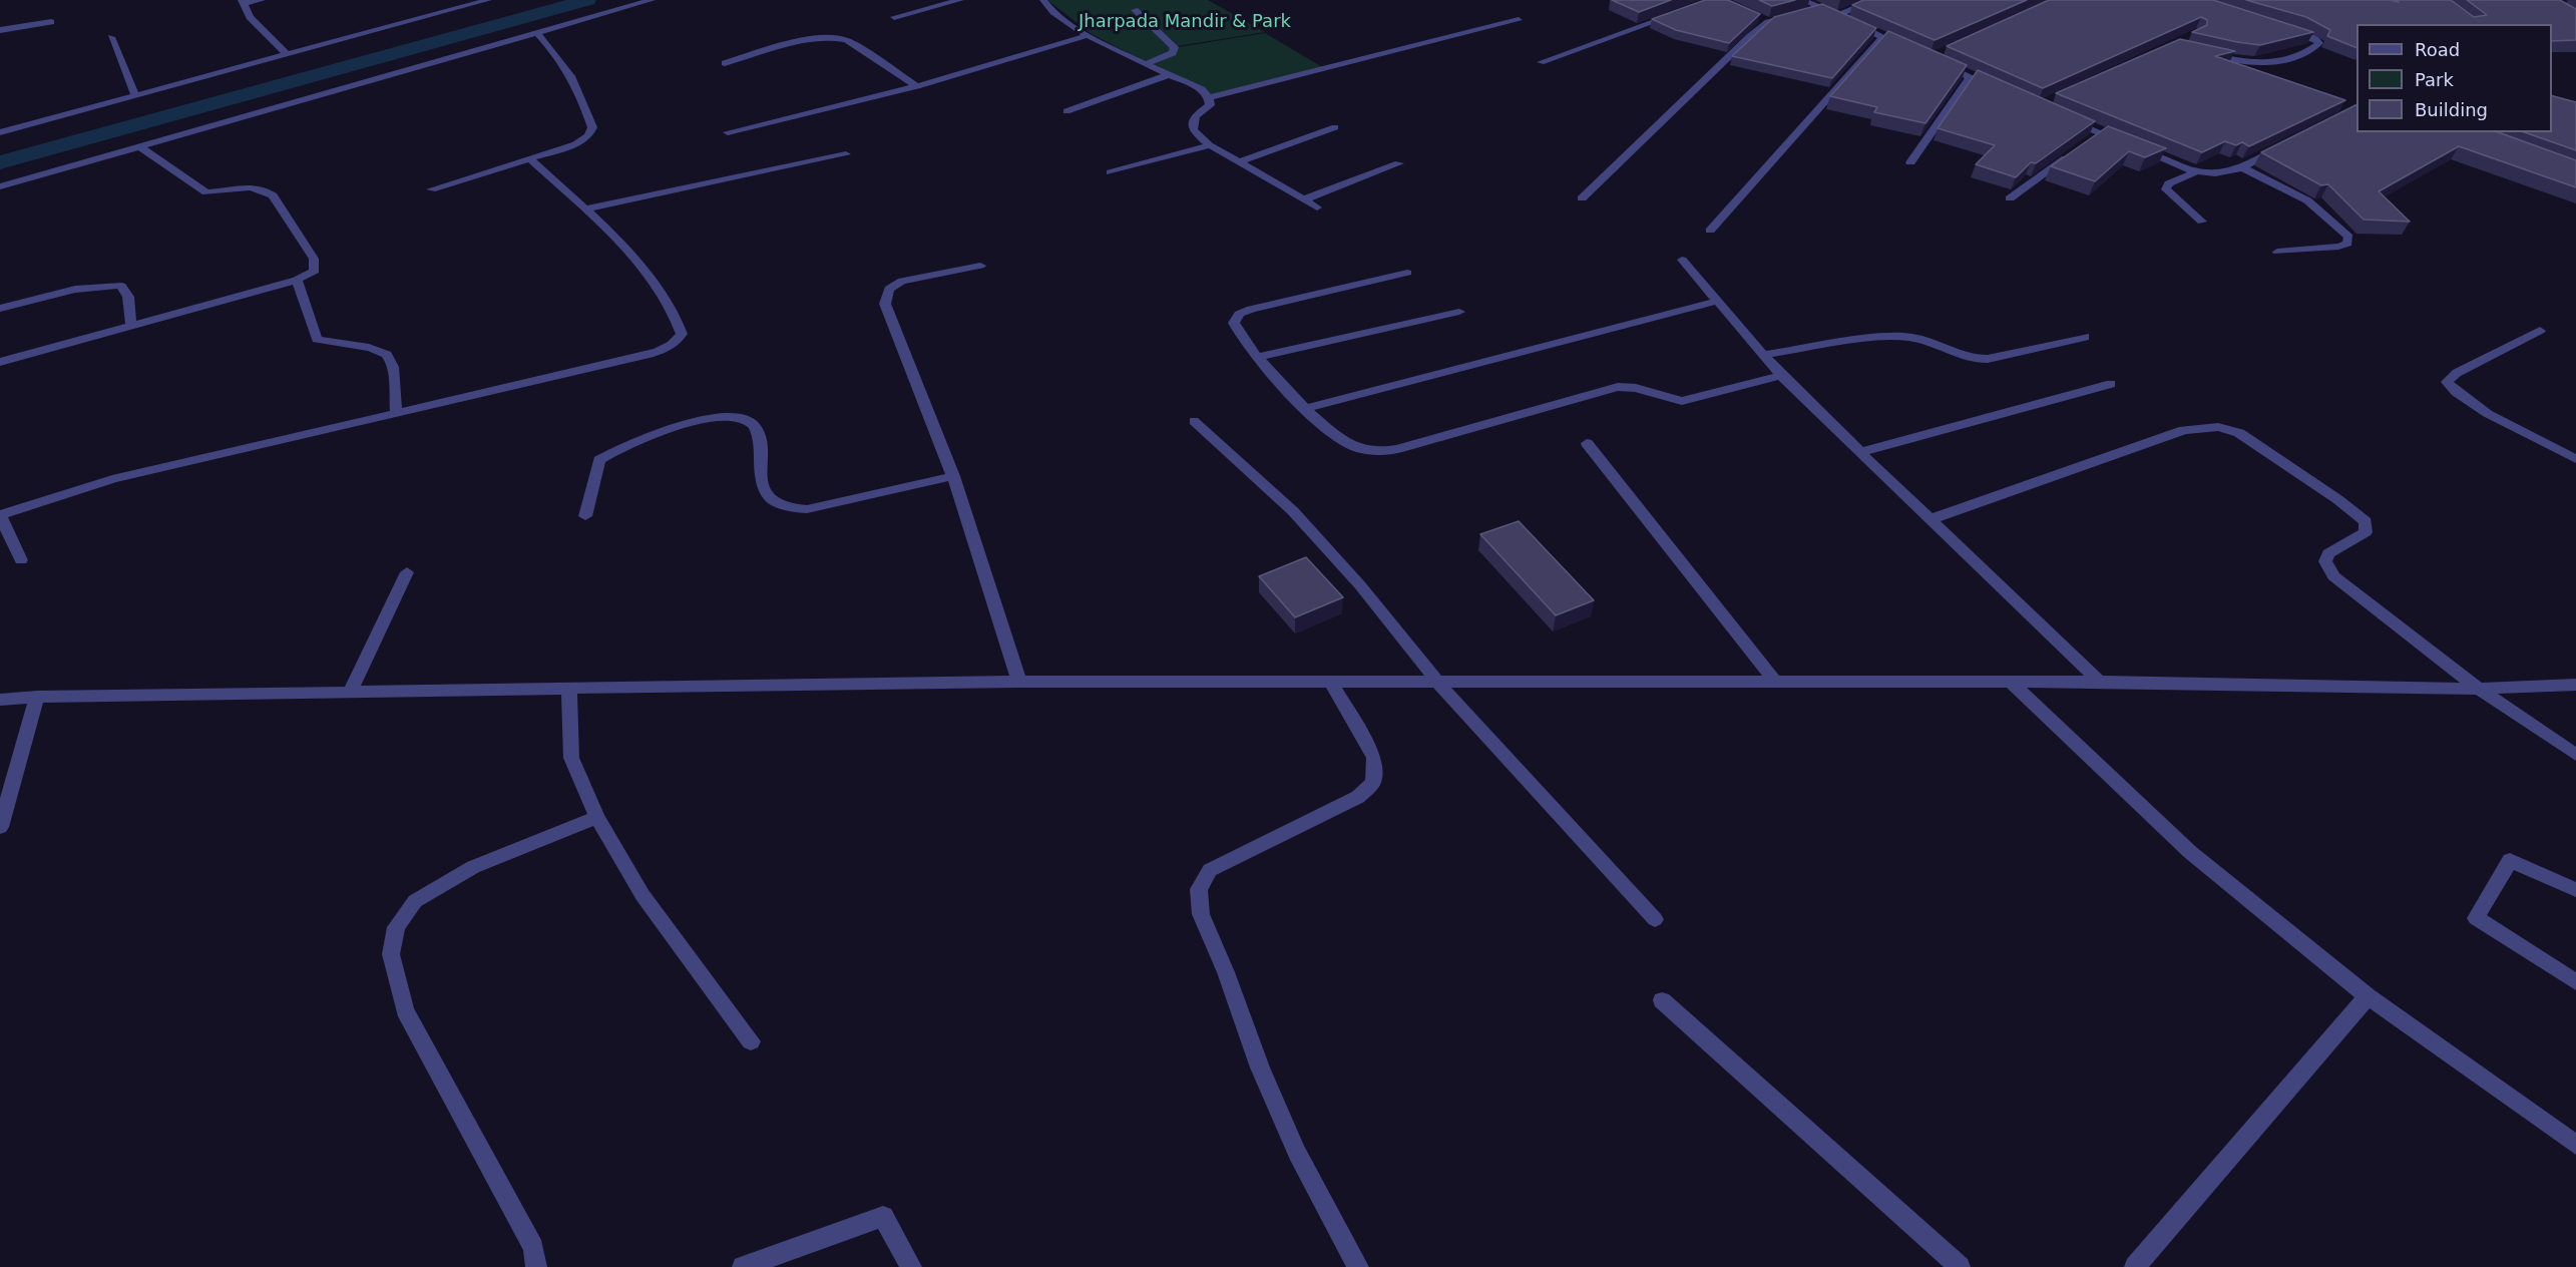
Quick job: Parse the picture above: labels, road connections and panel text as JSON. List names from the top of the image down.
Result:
{
  "parks": ["Jharpada Mandir & Park"],
  "legend": ["Road", "Park", "Building"]
}
